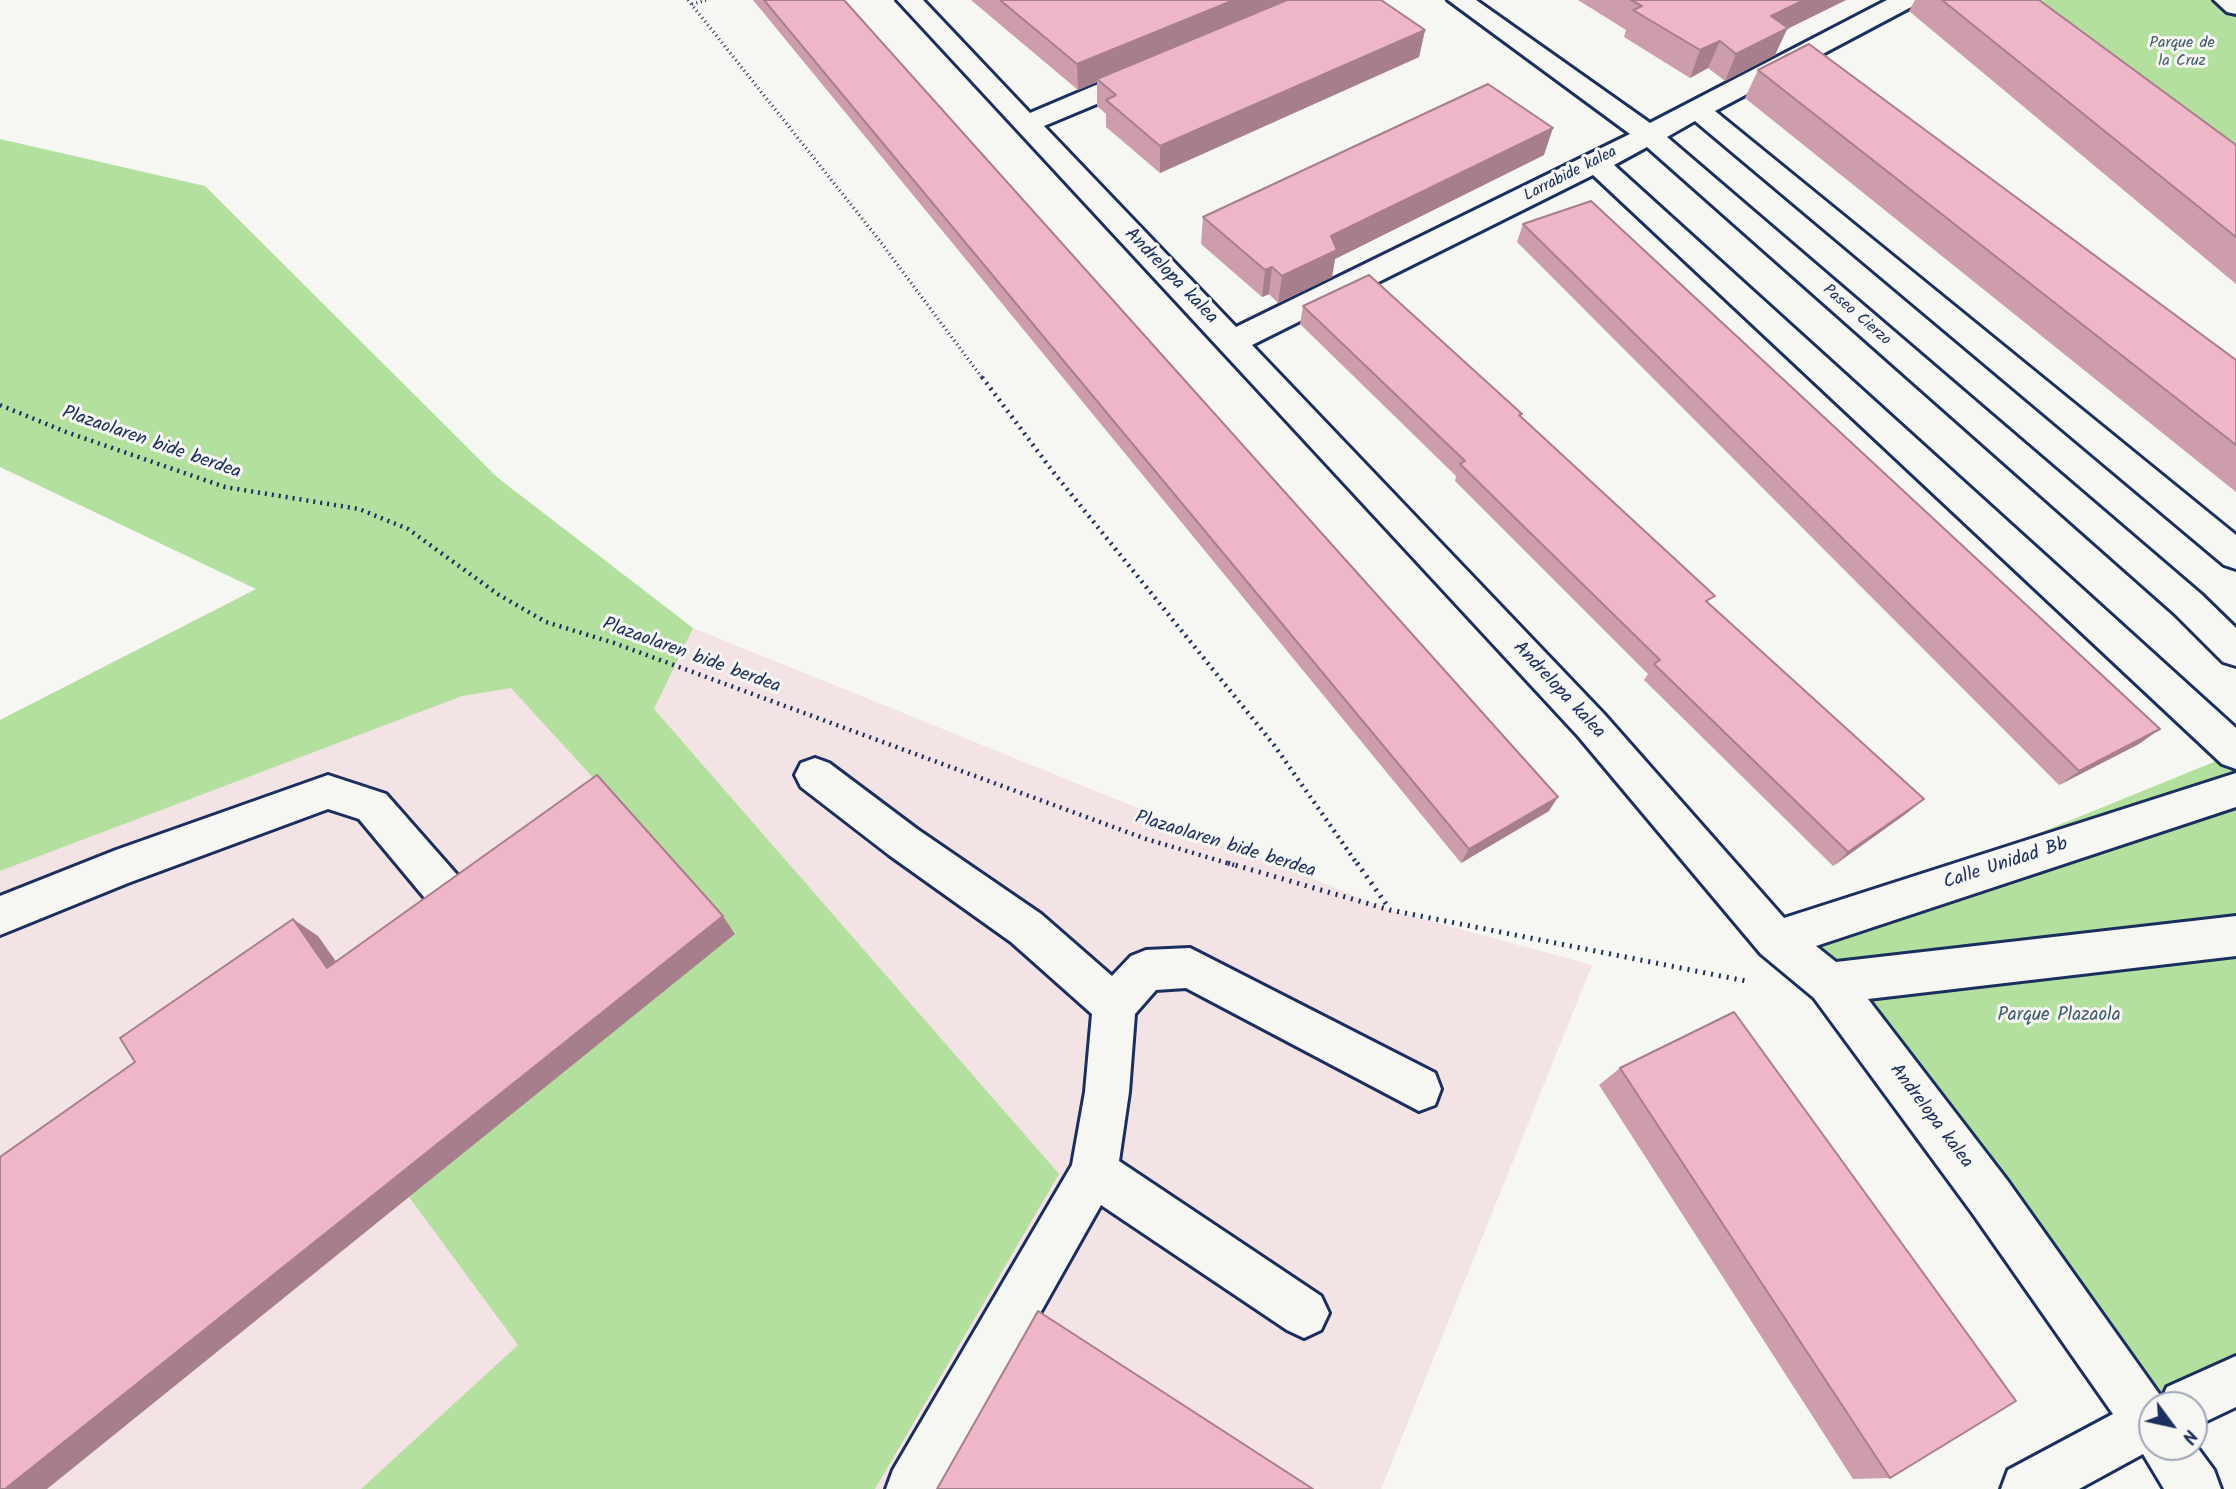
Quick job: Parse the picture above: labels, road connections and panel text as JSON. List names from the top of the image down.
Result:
{
  "streets": {
    "street": [
      "Larrabide kalea",
      "Andrelopa kalea",
      "Paseo Cierzo",
      "Calle Unidad Bb"
    ],
    "path": ["Plazaolaren bide berdea"]
  },
  "crossings": [
    ["Larrabide kalea", "Andrelopa kalea"],
    ["Larrabide kalea", "Paseo Cierzo"],
    ["Andrelopa kalea", "Calle Unidad Bb"]
  ],
  "parks": ["Parque de la Cruz", "Parque Plazaola"],
  "north": "bottom right"
}
